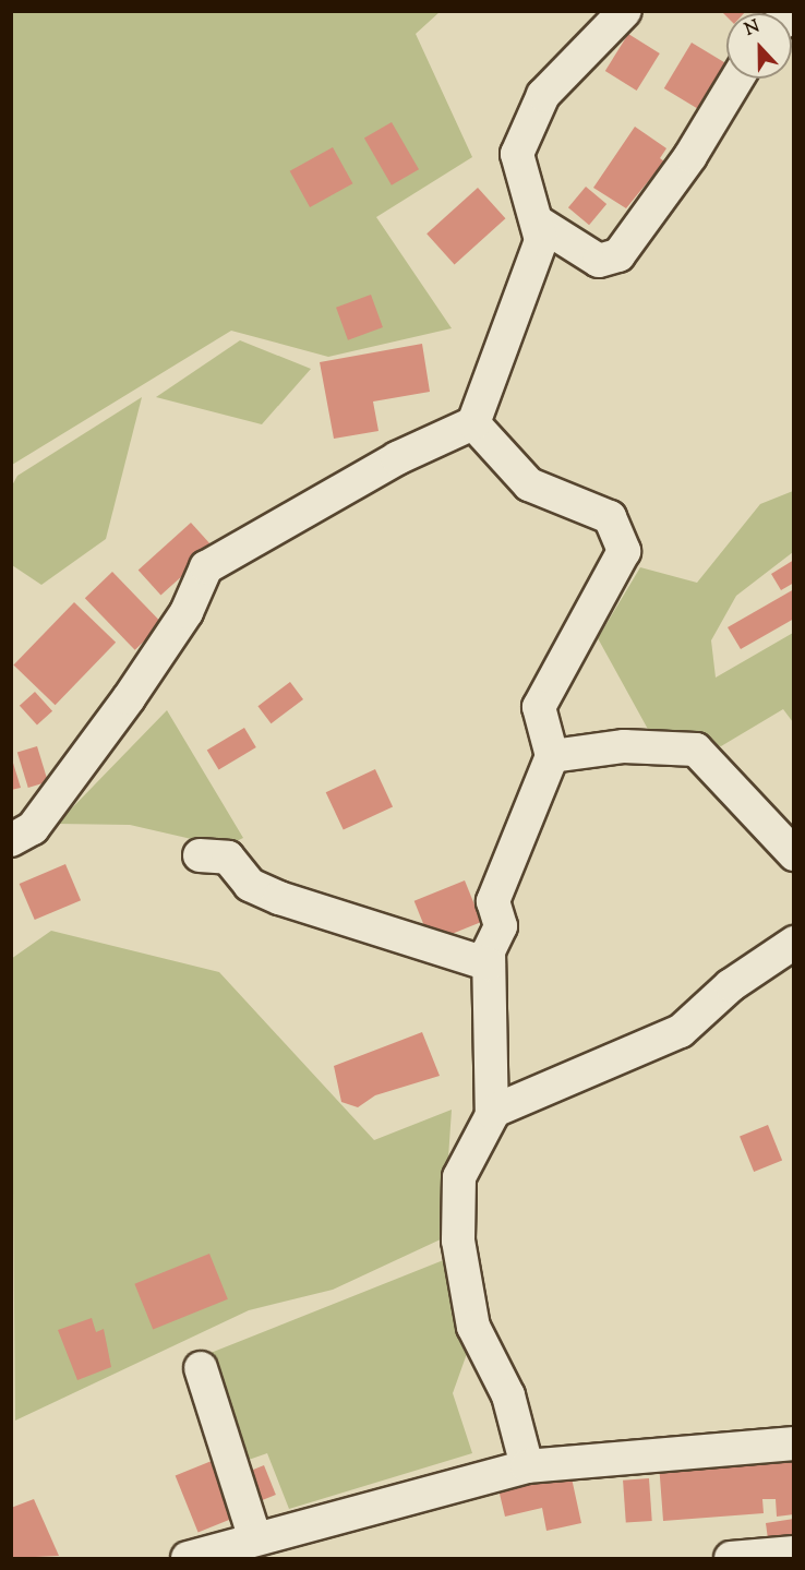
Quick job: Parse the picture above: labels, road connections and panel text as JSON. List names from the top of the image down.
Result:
{
  "north": "top"
}
